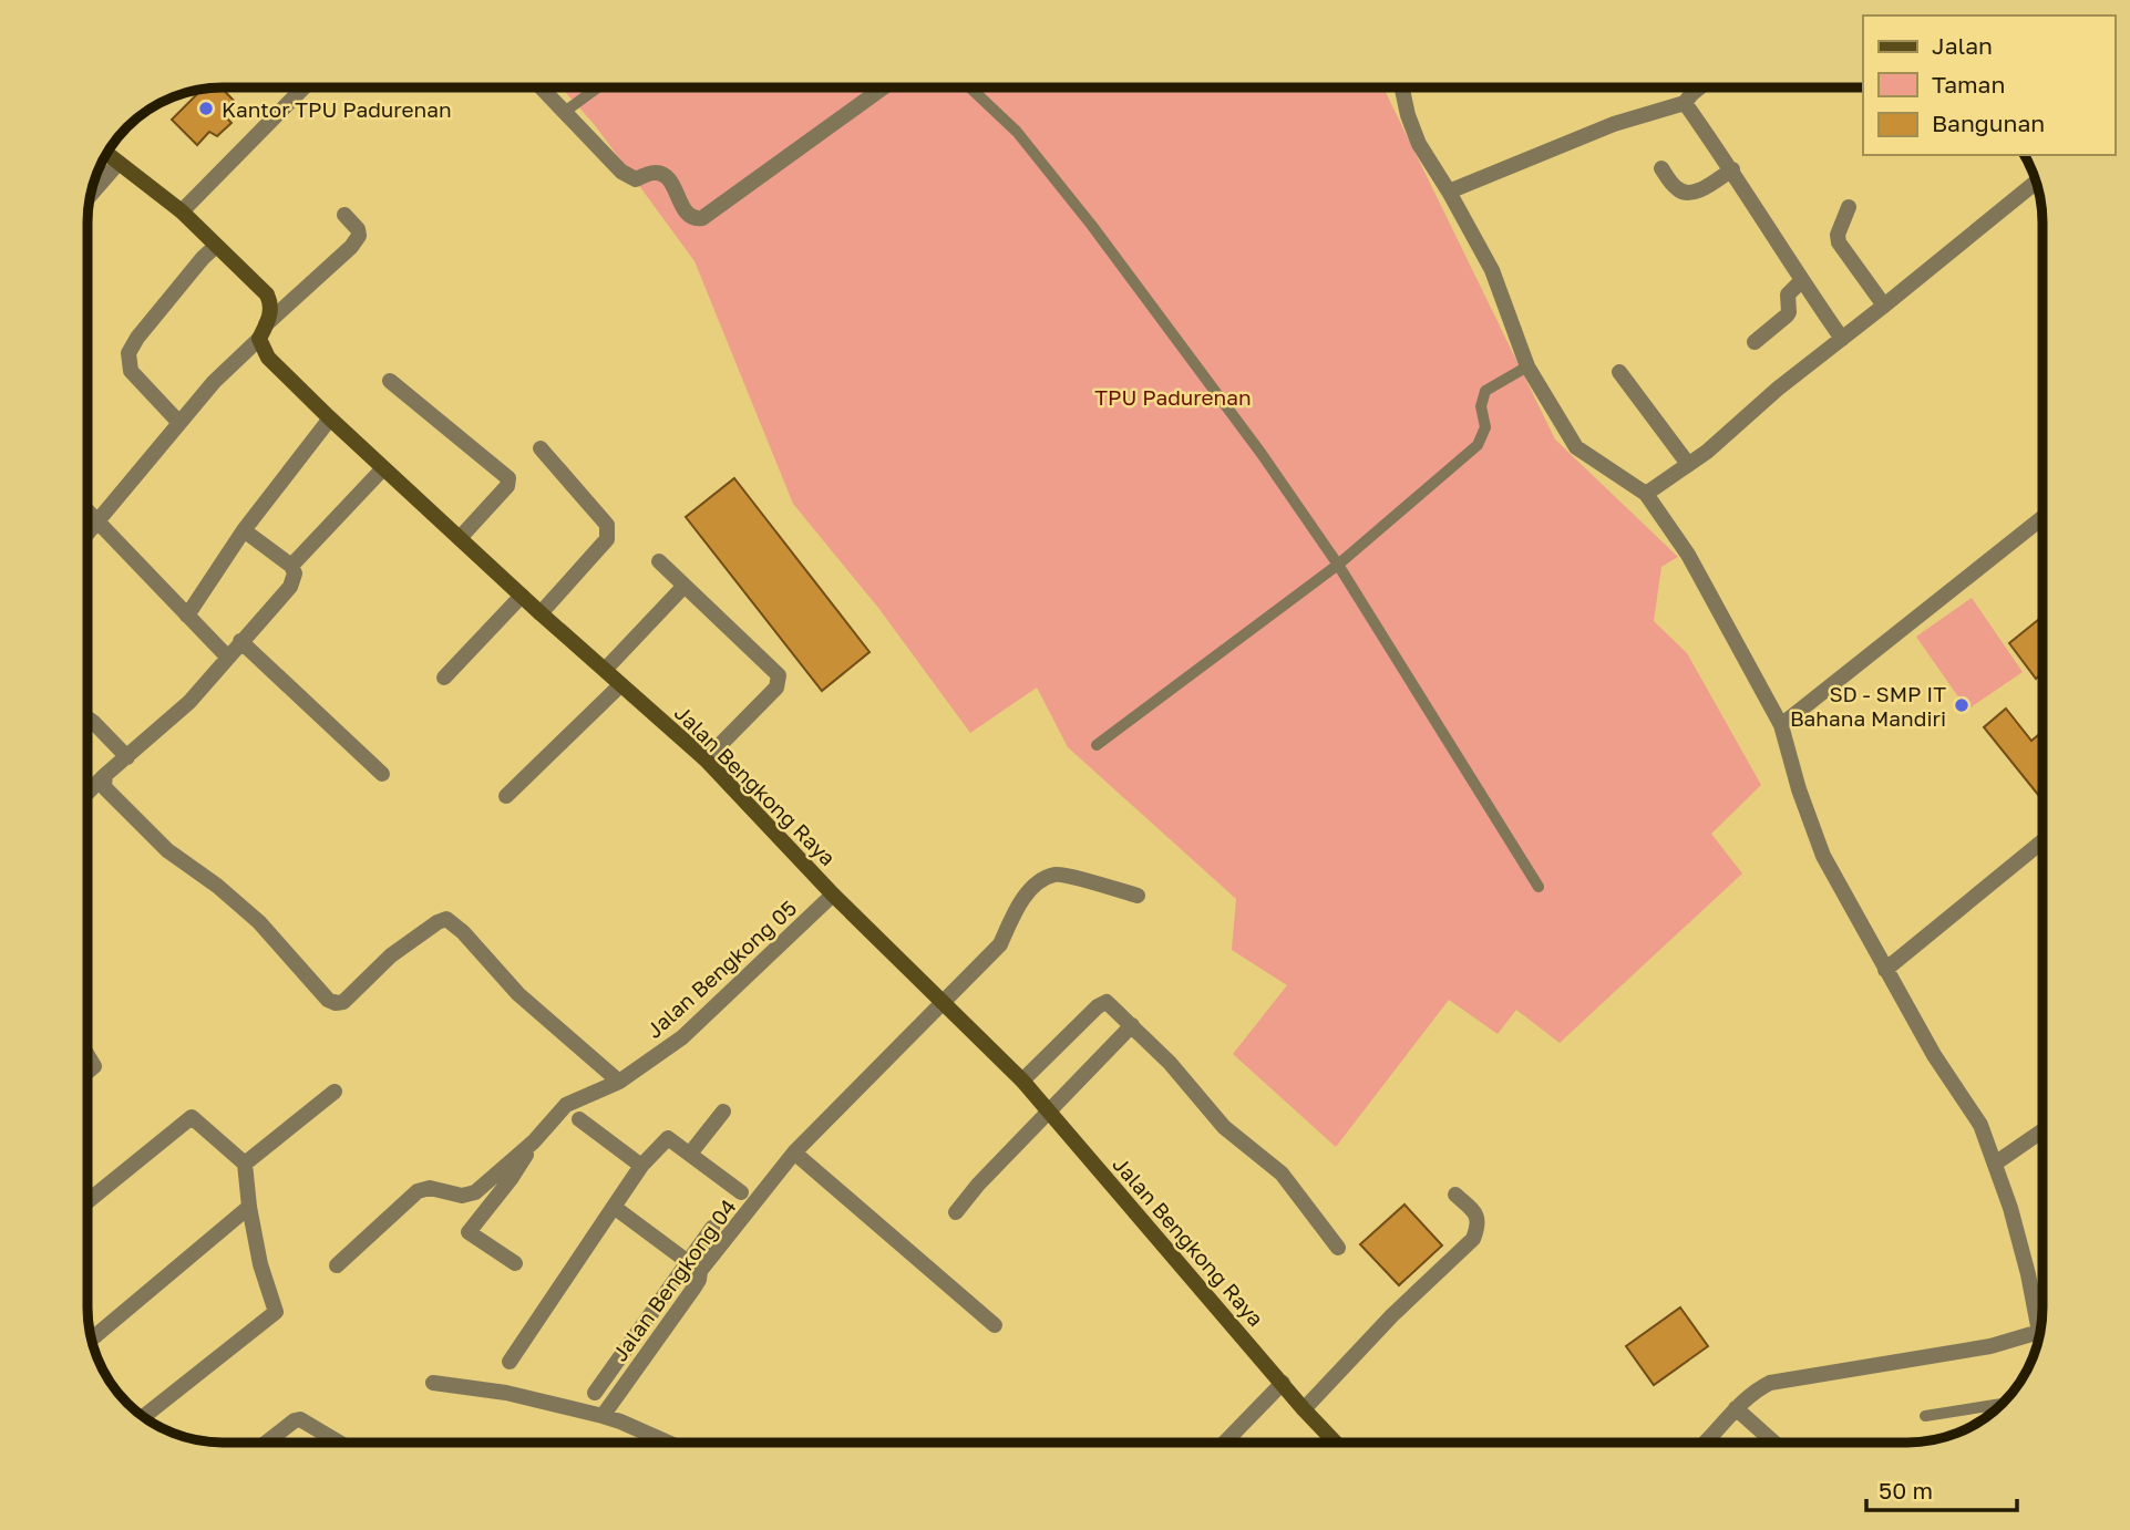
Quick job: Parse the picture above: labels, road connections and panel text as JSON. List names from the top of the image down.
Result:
{
  "streets": {
    "street": ["Jalan Bengkong Raya", "Jalan Bengkong 05", "Jalan Bengkong 04"]
  },
  "crossings": [
    ["Jalan Bengkong Raya", "Jalan Bengkong 05"],
    ["Jalan Bengkong Raya", "Jalan Bengkong 04"]
  ],
  "parks": ["TPU Padurenan"],
  "places": ["Kantor TPU Padurenan", "SD - SMP IT Bahana Mandiri"],
  "legend": ["Jalan", "Taman", "Bangunan"],
  "scale_bar": "50 m"
}
